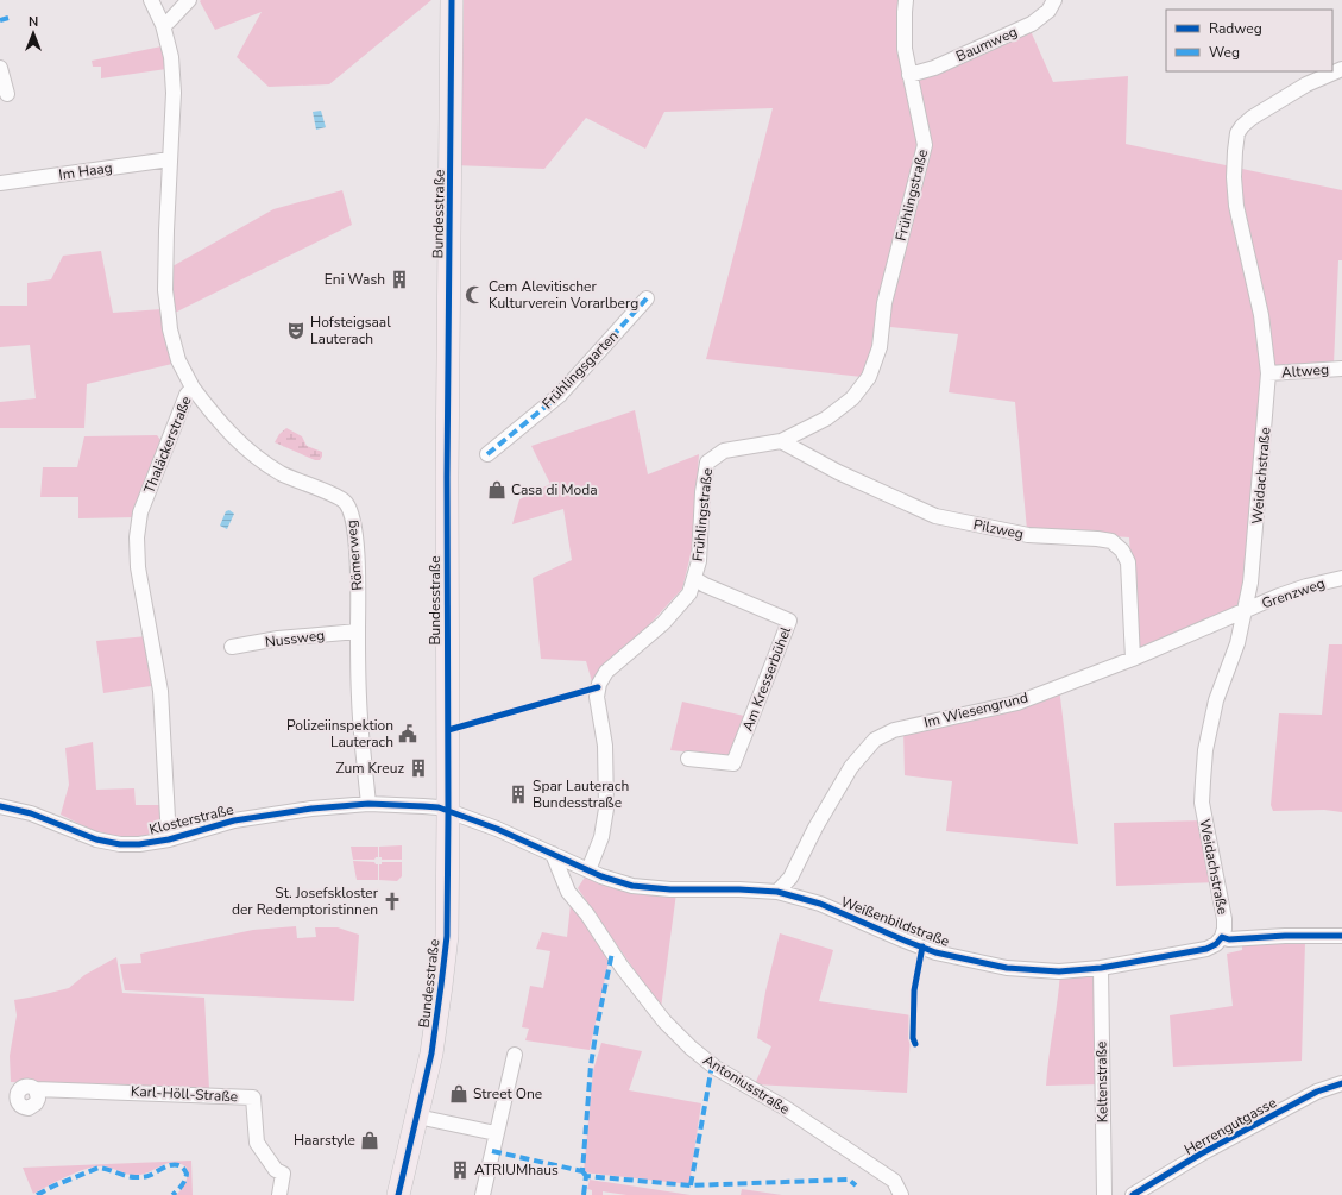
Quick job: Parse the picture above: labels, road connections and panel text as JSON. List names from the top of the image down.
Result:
{
  "streets": {
    "main road": ["Bundesstraße"],
    "street": [
      "Baumweg",
      "Im Haag",
      "Frühlingstraße",
      "Frühlingsgarten",
      "Altweg",
      "Thaläckerstraße",
      "Weidachstraße",
      "Pilzweg",
      "Römerweg",
      "Grenzweg",
      "Nussweg",
      "Am Kresserbühel",
      "Im Wiesengrund",
      "Klosterstraße",
      "Weißenbildstraße",
      "Keltenstraße",
      "Antoniusstraße",
      "Karl-Höll-Straße",
      "Herrengutgasse"
    ]
  },
  "crossings": [
    ["Baumweg", "Frühlingstraße"],
    ["Im Haag", "Thaläckerstraße"],
    ["Frühlingstraße", "Pilzweg"],
    ["Frühlingstraße", "Am Kresserbühel"],
    ["Frühlingstraße", "Weißenbildstraße"],
    ["Bundesstraße", "Klosterstraße"],
    ["Bundesstraße", "Weißenbildstraße"],
    ["Altweg", "Weidachstraße"],
    ["Thaläckerstraße", "Römerweg"],
    ["Thaläckerstraße", "Klosterstraße"],
    ["Weidachstraße", "Grenzweg"],
    ["Weidachstraße", "Im Wiesengrund"],
    ["Weidachstraße", "Weißenbildstraße"],
    ["Pilzweg", "Im Wiesengrund"],
    ["Römerweg", "Nussweg"],
    ["Römerweg", "Klosterstraße"],
    ["Grenzweg", "Im Wiesengrund"],
    ["Im Wiesengrund", "Weißenbildstraße"],
    ["Klosterstraße", "Weißenbildstraße"],
    ["Weißenbildstraße", "Keltenstraße"],
    ["Weißenbildstraße", "Antoniusstraße"]
  ],
  "places": {
    "building": [
      "Eni Wash",
      "Zum Kreuz",
      "Spar Lauterach Bundesstraße",
      "ATRIUMhaus"
    ],
    "mosque": ["Cem Alevitischer Kulturverein Vorarlberg"],
    "theatre": ["Hofsteigsaal Lauterach"],
    "shop": ["Casa di Moda", "Street One", "Haarstyle"],
    "public building": ["Polizeiinspektion Lauterach"],
    "church": ["St. Josefskloster der Redemptoristinnen"]
  },
  "legend": ["Radweg", "Weg"],
  "north": "top"
}
